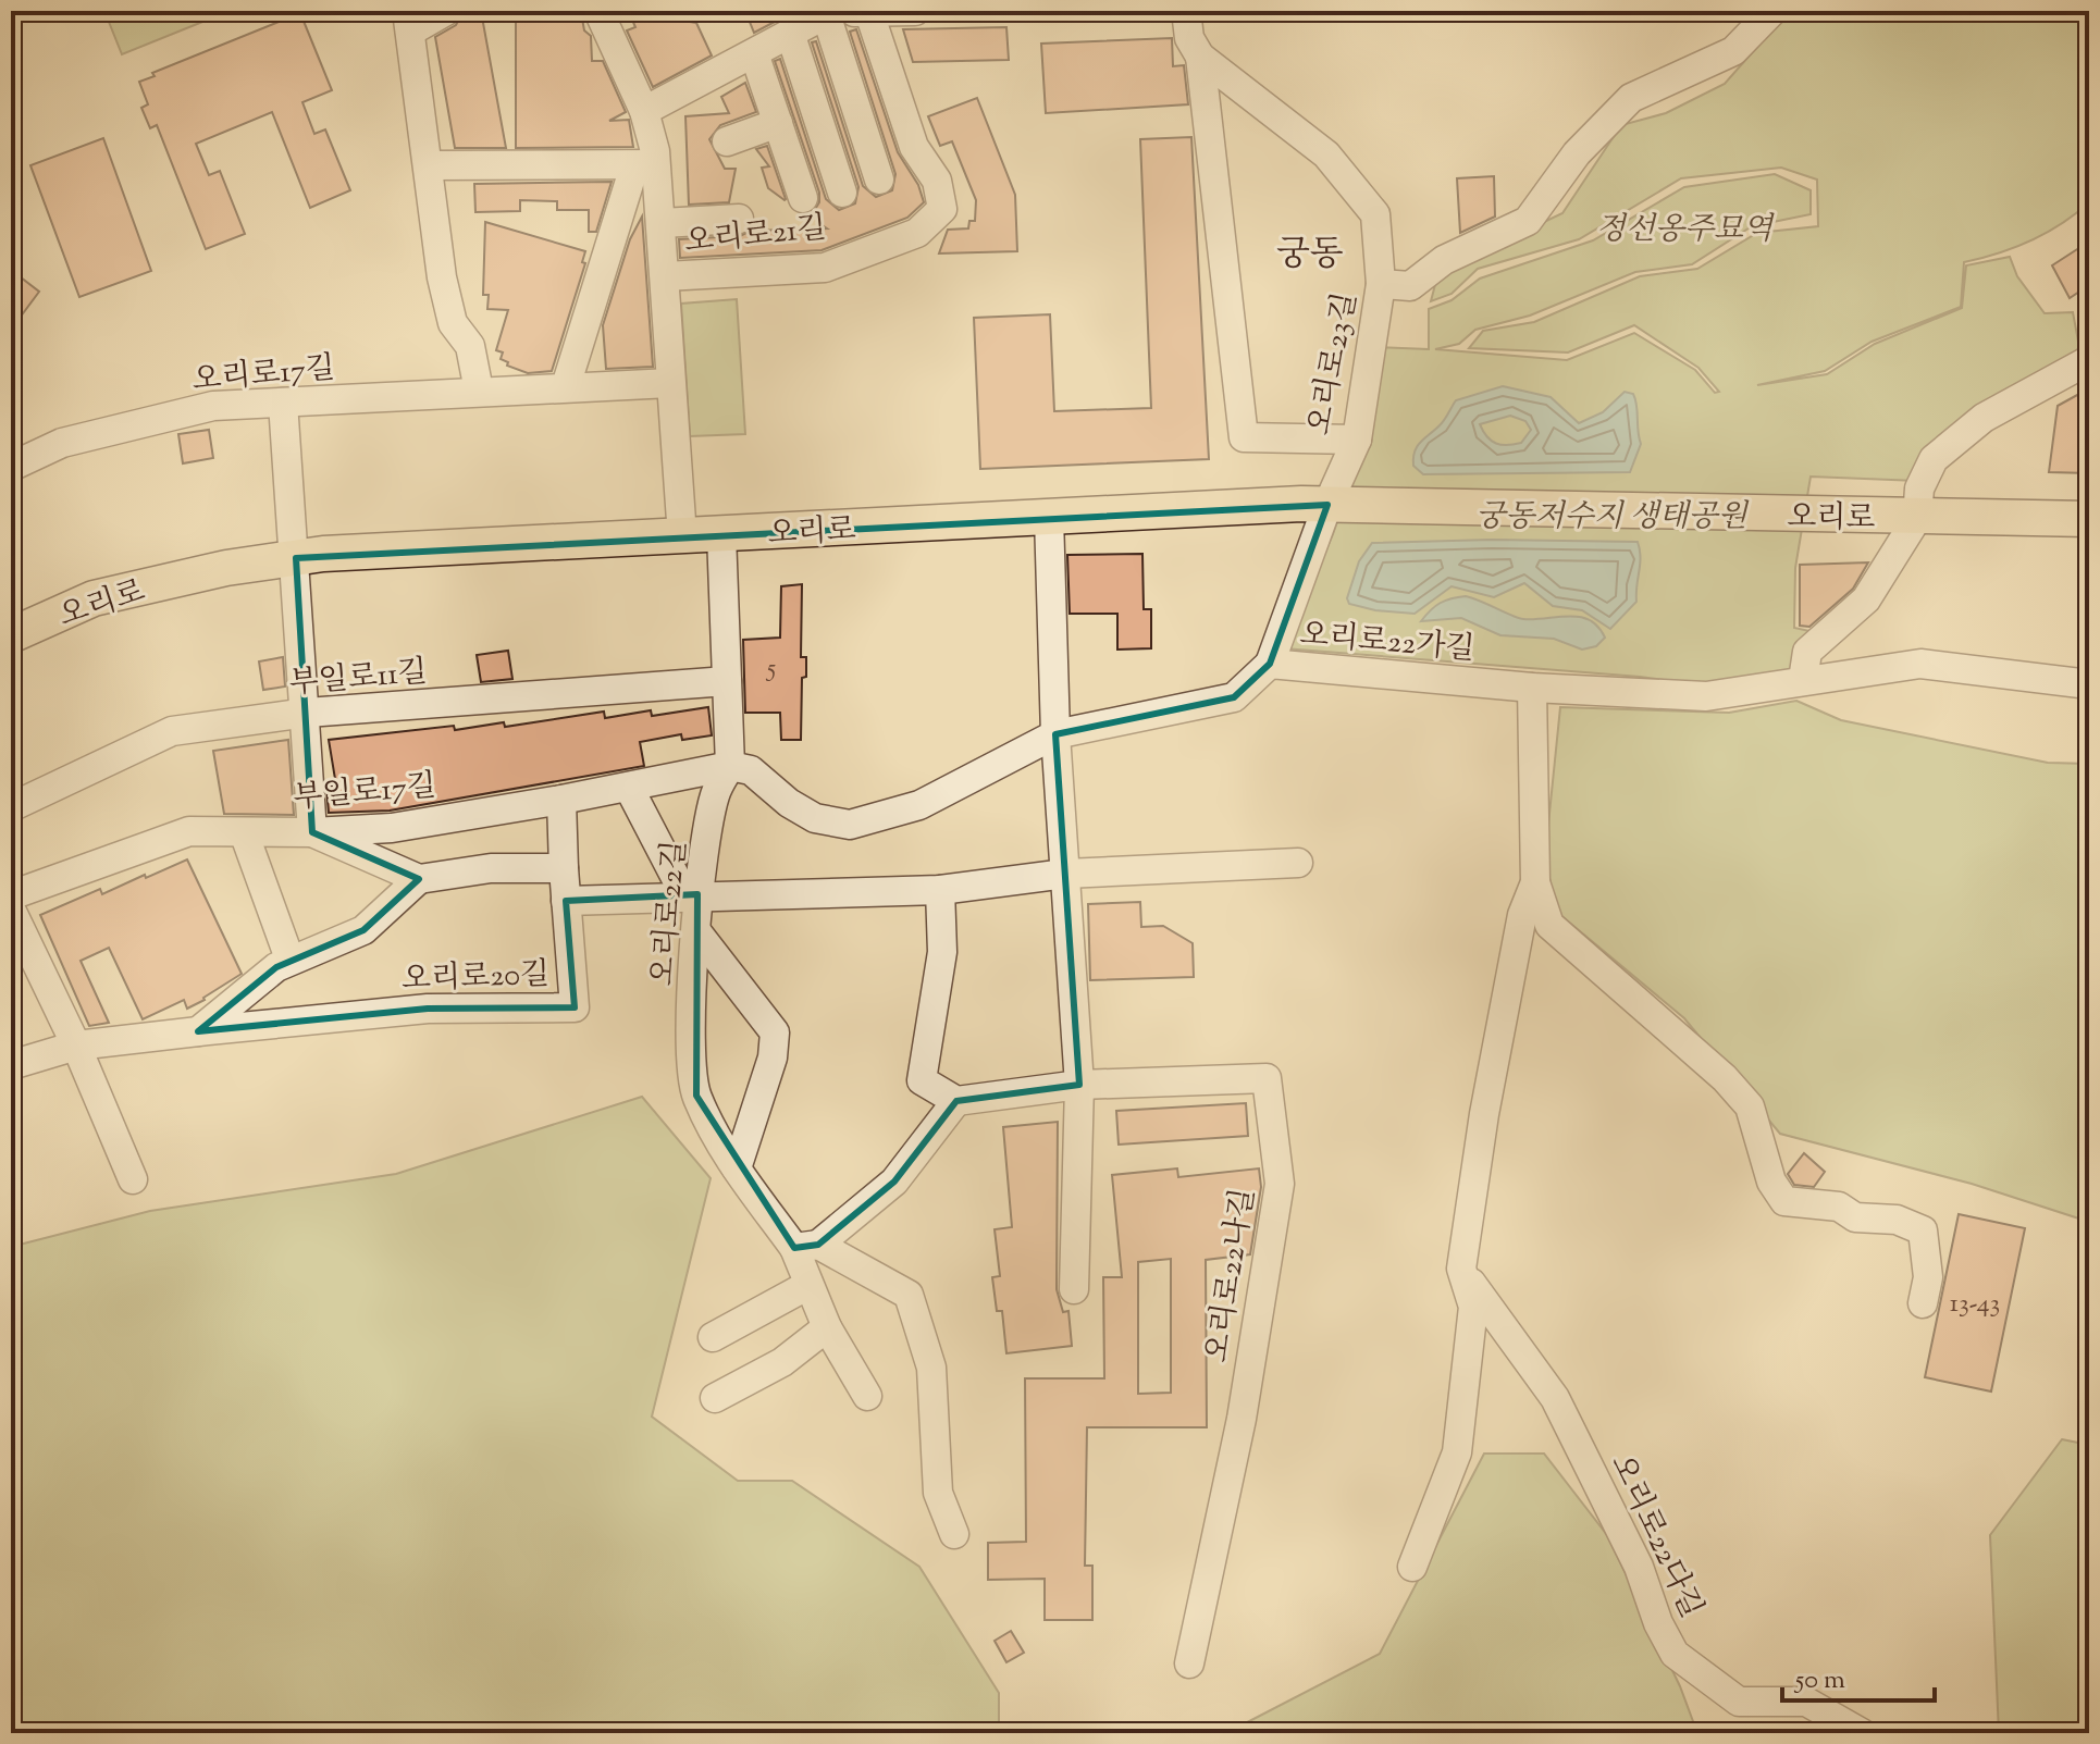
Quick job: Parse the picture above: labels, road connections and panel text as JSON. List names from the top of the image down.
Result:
{
  "streets": {
    "main road": ["오리로"],
    "street": [
      "오리로21길",
      "오리로23길",
      "오리로17길",
      "오리로22가길",
      "부일로11길",
      "부일로17길",
      "오리로22길",
      "오리로20길",
      "오리로22나길",
      "오리로22다길"
    ]
  },
  "crossings": [
    ["오리로21길", "오리로17길"],
    ["오리로21길", "오리로"],
    ["오리로23길", "오리로"],
    ["오리로", "오리로22가길"],
    ["오리로", "오리로22길"],
    ["오리로22가길", "부일로17길"],
    ["오리로22가길", "오리로22길"],
    ["부일로11길", "오리로22길"],
    ["부일로17길", "오리로22길"],
    ["부일로17길", "오리로20길"]
  ],
  "districts": ["궁동"],
  "parks": ["정선옹주묘역", "궁동저수지 생태공원"],
  "house_numbers": ["5", "13-43"],
  "scale_bar": "50 m"
}
